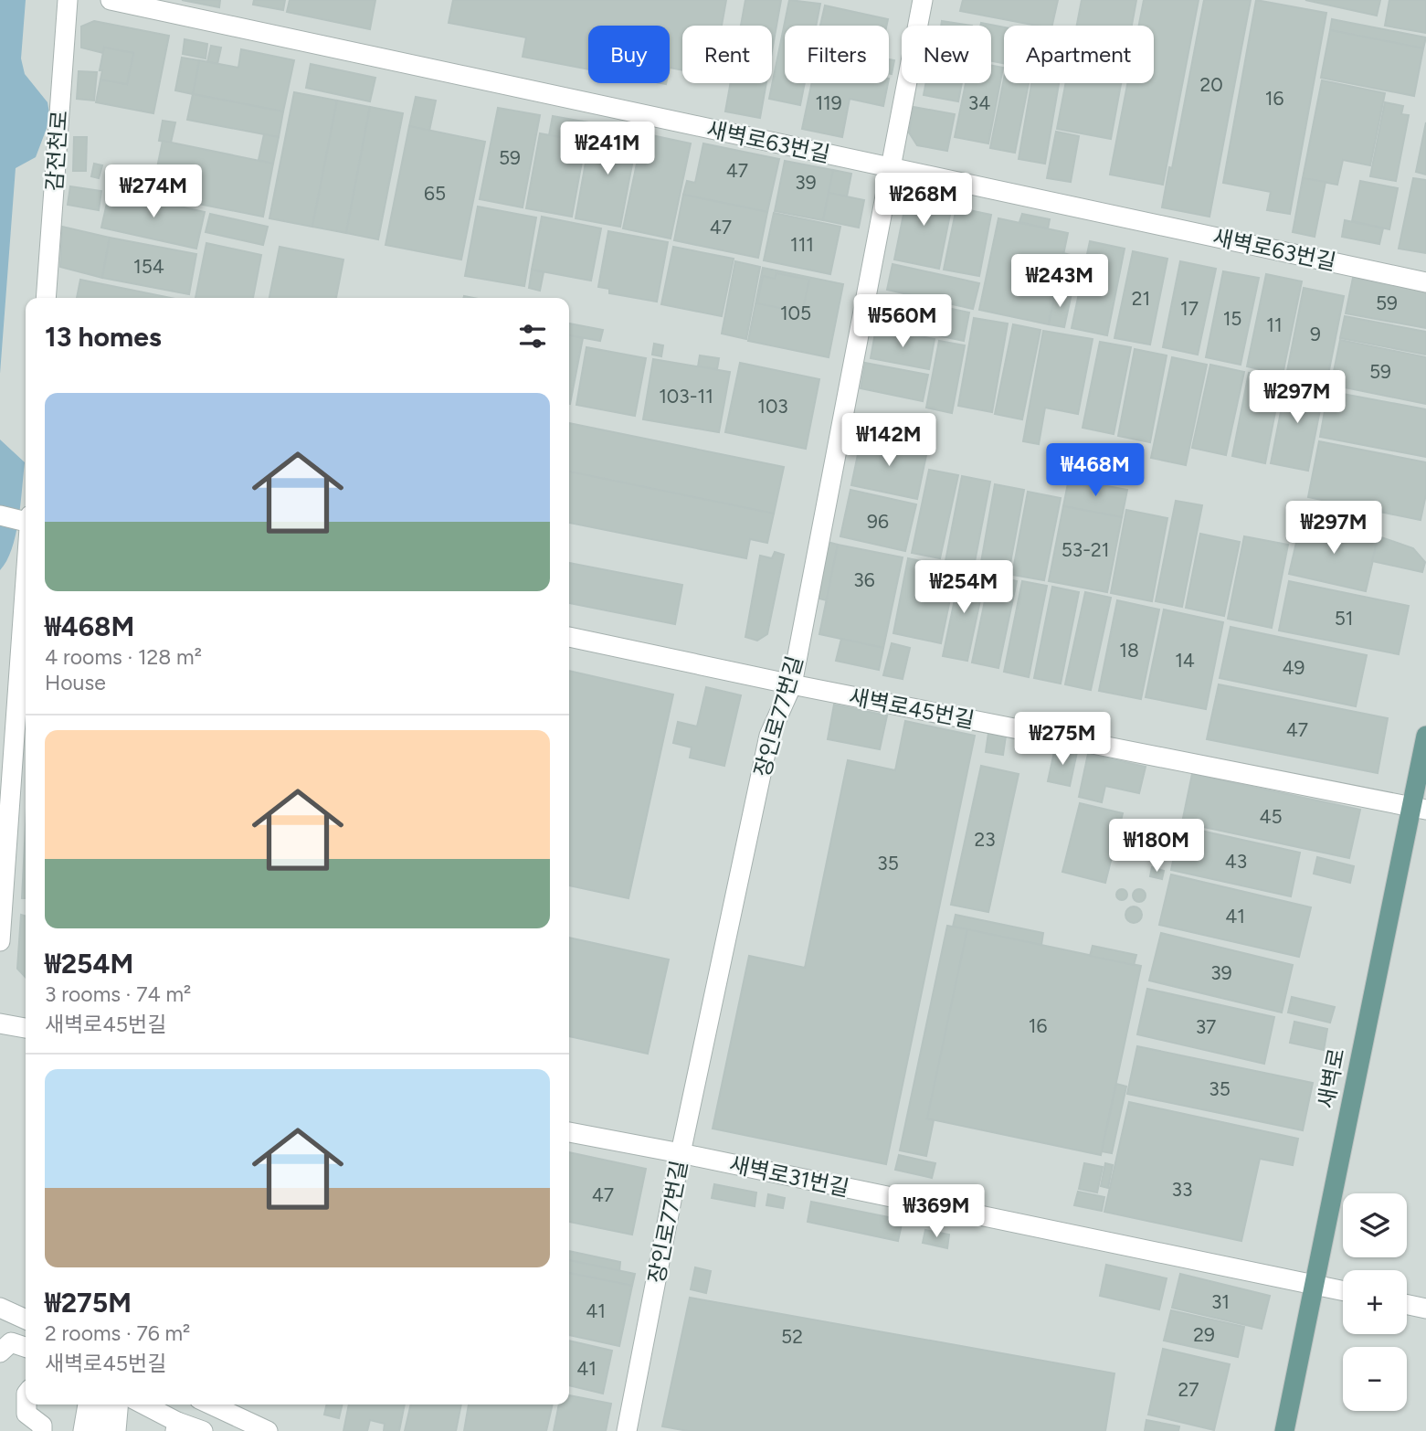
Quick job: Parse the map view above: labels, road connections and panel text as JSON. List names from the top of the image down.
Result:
{
  "streets": {
    "main road": ["새벽로"],
    "street": [
      "새벽로63번길",
      "감전천로",
      "새벽로45번길",
      "장인로77번길",
      "새벽로31번길"
    ]
  },
  "crossings": [
    ["새벽로63번길", "장인로77번길"],
    ["새벽로45번길", "장인로77번길"],
    ["새벽로45번길", "새벽로"],
    ["장인로77번길", "새벽로31번길"],
    ["새벽로", "새벽로31번길"]
  ],
  "house_numbers": [
    "20",
    "16",
    "119",
    "34",
    "59",
    "47",
    "39",
    "65",
    "47",
    "111",
    "154",
    "21",
    "59",
    "17",
    "105",
    "15",
    "11",
    "9",
    "59",
    "103-11",
    "103",
    "96",
    "53-21",
    "36",
    "51",
    "18",
    "14",
    "49",
    "47",
    "45",
    "23",
    "43",
    "35",
    "41",
    "39",
    "16",
    "37",
    "35",
    "33",
    "47",
    "31",
    "41",
    "29",
    "52",
    "41",
    "27"
  ],
  "page": {
    "chip": [
      "Buy",
      "Rent",
      "Filters",
      "New",
      "Apartment"
    ],
    "price": [
      "₩241M",
      "₩274M",
      "₩268M",
      "₩243M",
      "₩560M",
      "₩297M",
      "₩142M",
      "₩468M",
      "₩297M",
      "₩254M",
      "₩275M",
      "₩180M",
      "₩369M"
    ],
    "heading": "13 homes",
    "list": [
      {
        "name": "₩468M",
        "note": "4 rooms · 128 m² · House"
      },
      {
        "name": "₩254M",
        "note": "3 rooms · 74 m² · 새벽로45번길"
      },
      {
        "name": "₩275M",
        "note": "2 rooms · 76 m² · 새벽로45번길"
      }
    ],
    "map_buttons": ["+", "−"]
  }
}
